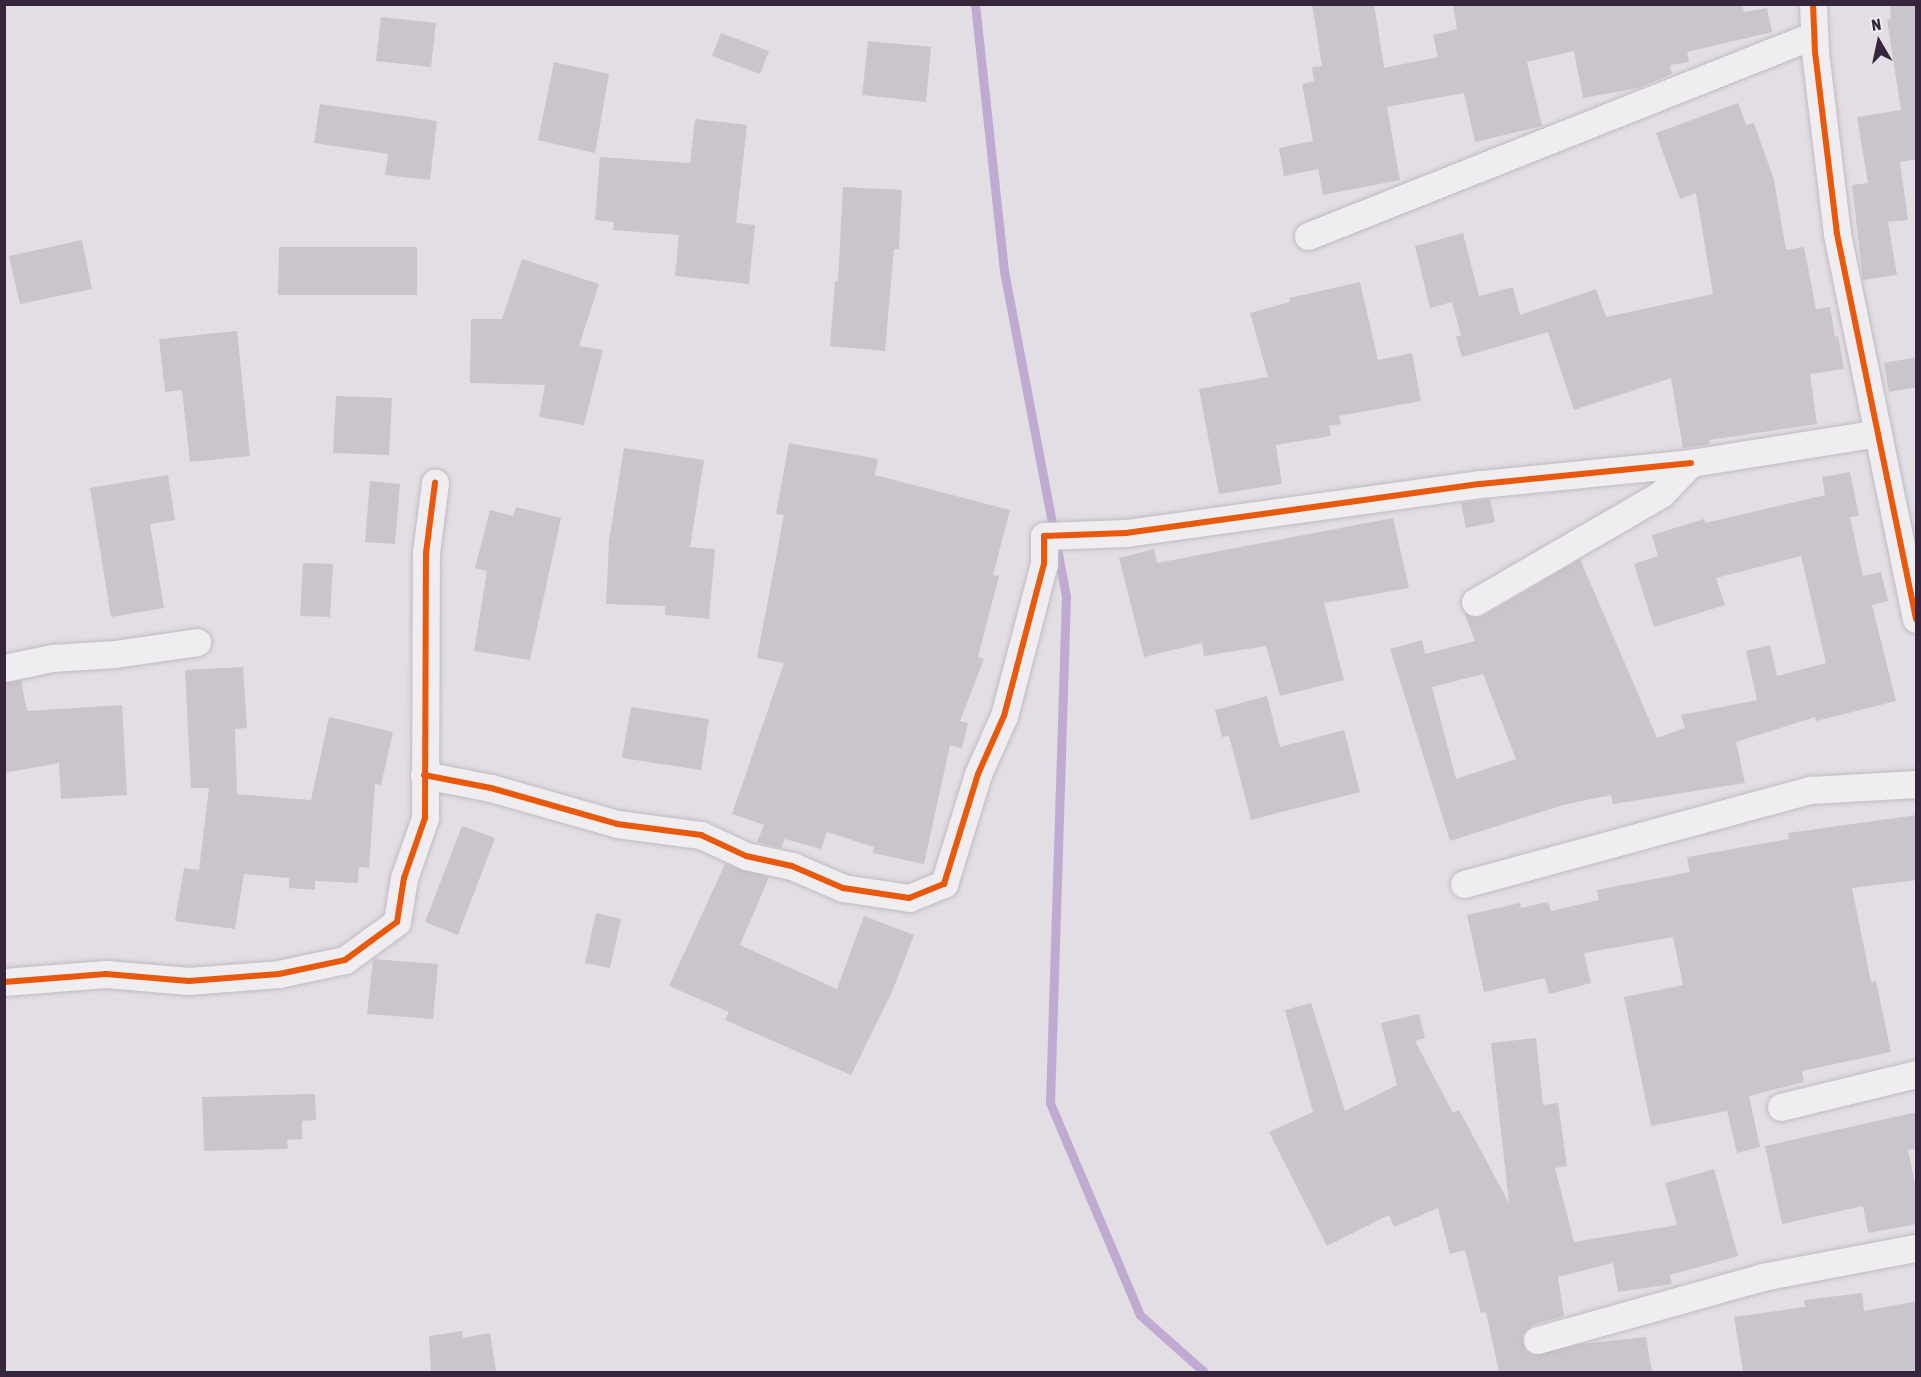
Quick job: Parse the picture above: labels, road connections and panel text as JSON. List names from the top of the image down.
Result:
{
  "north": "top"
}
